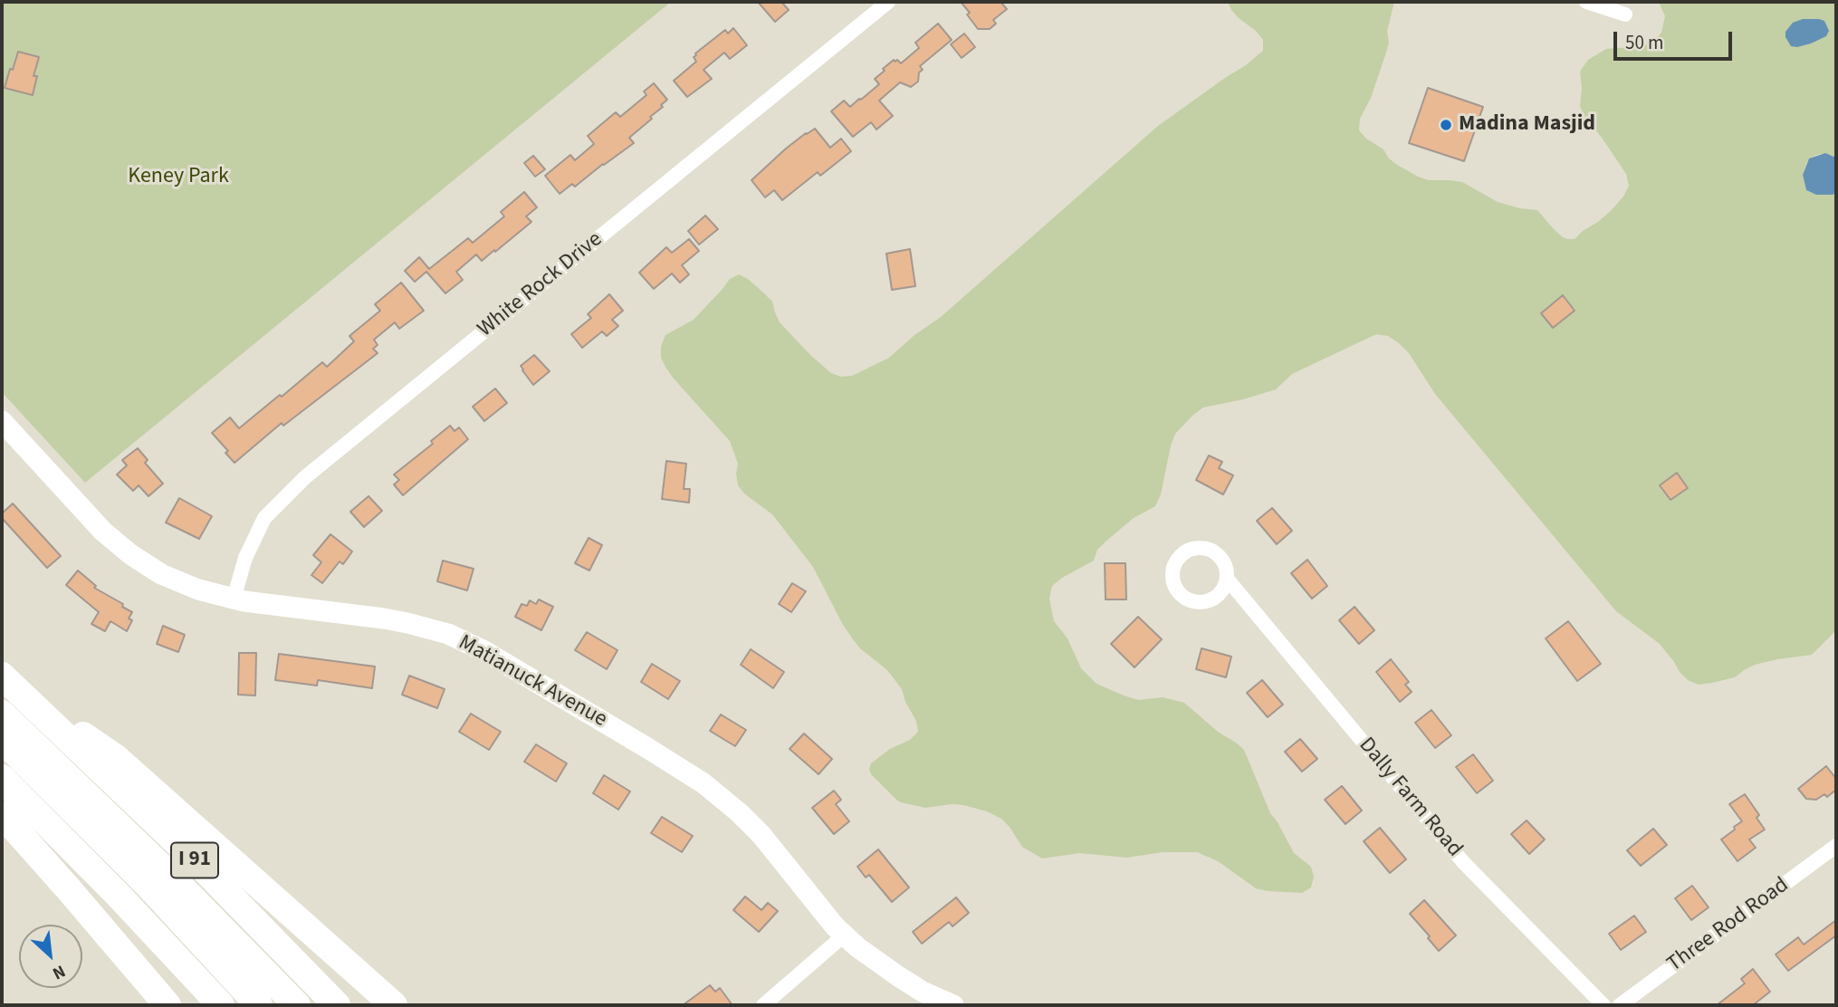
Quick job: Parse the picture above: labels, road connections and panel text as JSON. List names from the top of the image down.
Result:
{
  "streets": {
    "highway": ["I 91"],
    "street": [
      "White Rock Drive",
      "Matianuck Avenue",
      "Dally Farm Road",
      "Three Rod Road"
    ]
  },
  "crossings": [
    ["White Rock Drive", "Matianuck Avenue"]
  ],
  "parks": ["Keney Park"],
  "places": ["Madina Masjid"],
  "scale_bar": "50 m",
  "north": "bottom right"
}
